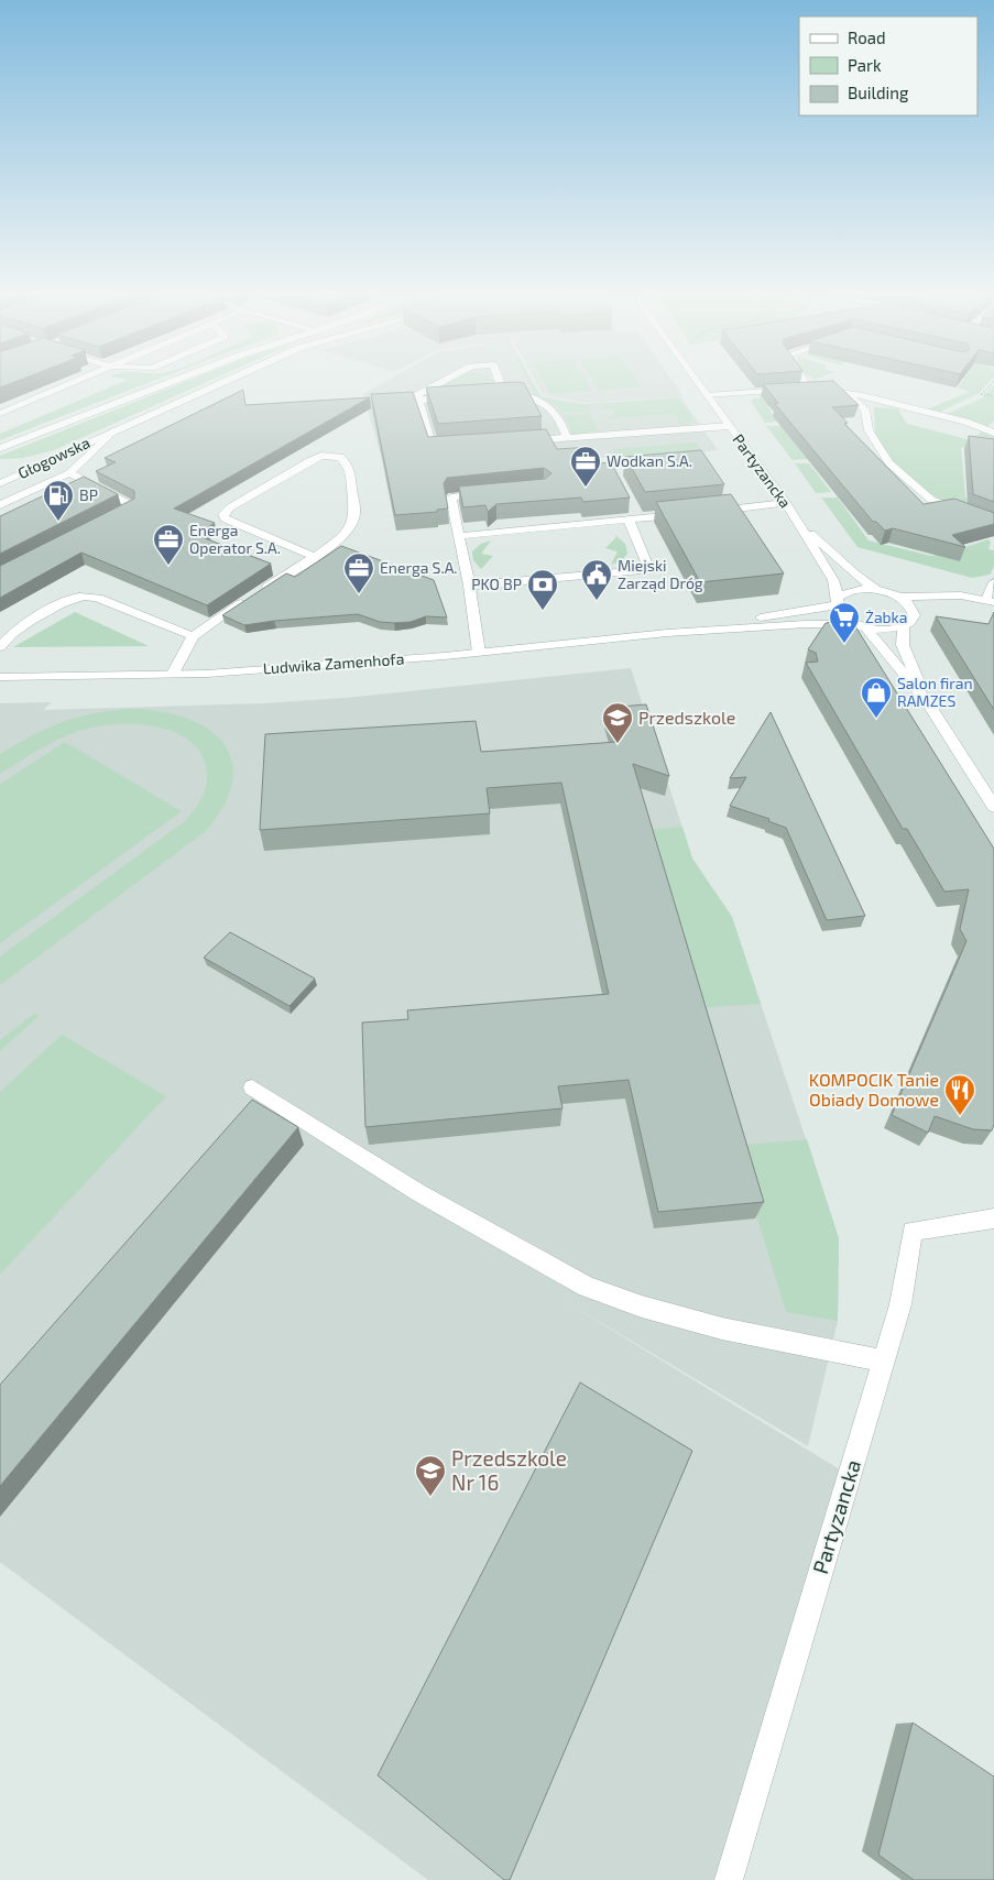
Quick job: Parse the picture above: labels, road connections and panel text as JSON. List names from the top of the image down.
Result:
{
  "streets": {
    "street": ["Głogowska", "Partyzancka", "Ludwika Zamenhofa"]
  },
  "crossings": [
    ["Partyzancka", "Ludwika Zamenhofa"]
  ],
  "places": {
    "office": ["Wodkan S.A.", "Energa Operator S.A.", "Energa S.A."],
    "fuel station": ["BP"],
    "public building": ["Miejski Zarząd Dróg"],
    "bank": ["PKO BP"],
    "supermarket": ["Żabka"],
    "shop": ["Salon firan RAMZES"],
    "school or university": ["Przedszkole", "Przedszkole Nr 16"],
    "restaurant": ["KOMPOCIK Tanie Obiady Domowe"]
  },
  "legend": ["Road", "Park", "Building"]
}
